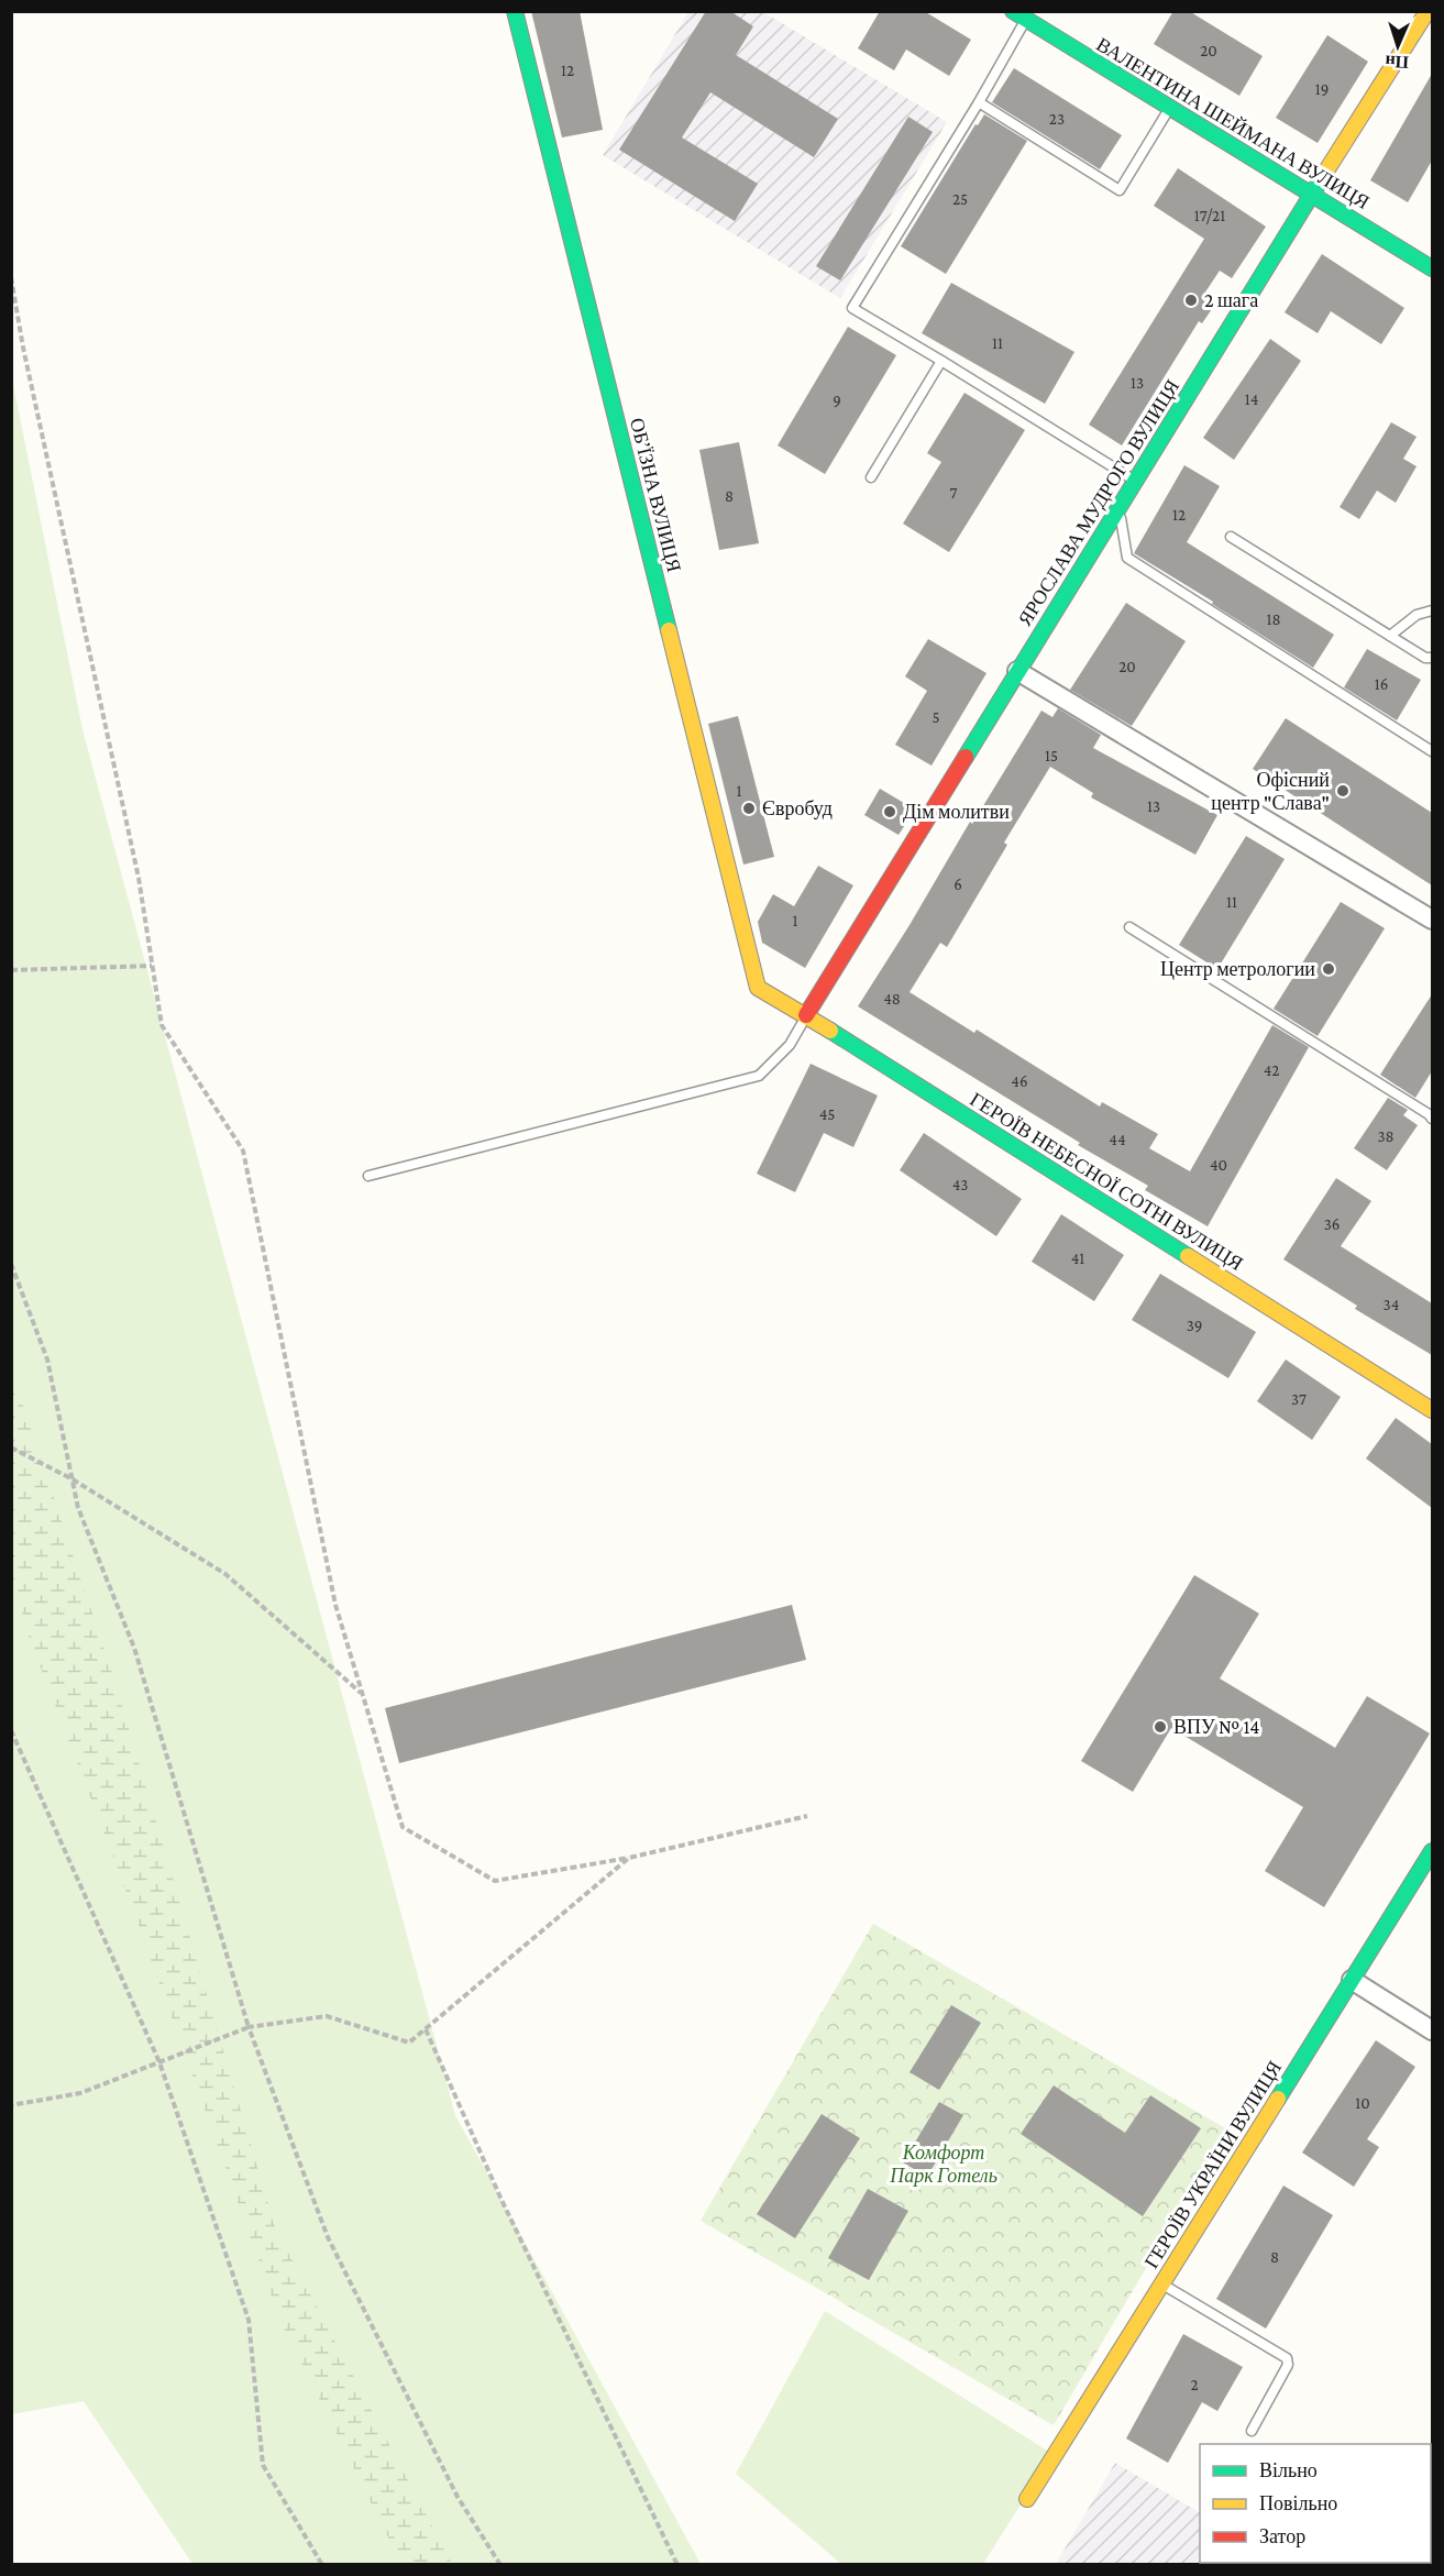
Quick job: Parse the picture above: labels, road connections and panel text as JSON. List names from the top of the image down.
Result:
{
  "streets": {
    "street": [
      "ВАЛЕНТИНА ШЕЙМАНА ВУЛИЦЯ",
      "ОБ’ЇЗНА ВУЛИЦЯ",
      "ЯРОСЛАВА МУДРОГО ВУЛИЦЯ",
      "ГЕРОЇВ НЕБЕСНОЇ СОТНІ ВУЛИЦЯ",
      "ГЕРОЇВ УКРАЇНИ ВУЛИЦЯ"
    ]
  },
  "crossings": [
    ["ВАЛЕНТИНА ШЕЙМАНА ВУЛИЦЯ", "ЯРОСЛАВА МУДРОГО ВУЛИЦЯ"],
    ["ОБ’ЇЗНА ВУЛИЦЯ", "ГЕРОЇВ НЕБЕСНОЇ СОТНІ ВУЛИЦЯ"],
    ["ЯРОСЛАВА МУДРОГО ВУЛИЦЯ", "ГЕРОЇВ НЕБЕСНОЇ СОТНІ ВУЛИЦЯ"]
  ],
  "parks": ["Комфорт Парк Готель"],
  "places": [
    "2 шага",
    "Офісний центр \"Слава\"",
    "Євробуд",
    "Дім молитви",
    "Центр метрологии",
    "ВПУ № 14"
  ],
  "house_numbers": [
    "20",
    "12",
    "19",
    "23",
    "25",
    "17/21",
    "11",
    "13",
    "14",
    "9",
    "7",
    "8",
    "12",
    "18",
    "20",
    "16",
    "5",
    "15",
    "1",
    "13",
    "6",
    "11",
    "1",
    "48",
    "42",
    "46",
    "45",
    "38",
    "44",
    "40",
    "43",
    "36",
    "41",
    "34",
    "39",
    "37",
    "10",
    "8",
    "2"
  ],
  "legend": ["Вільно", "Повільно", "Затор"],
  "north": "bottom"
}
